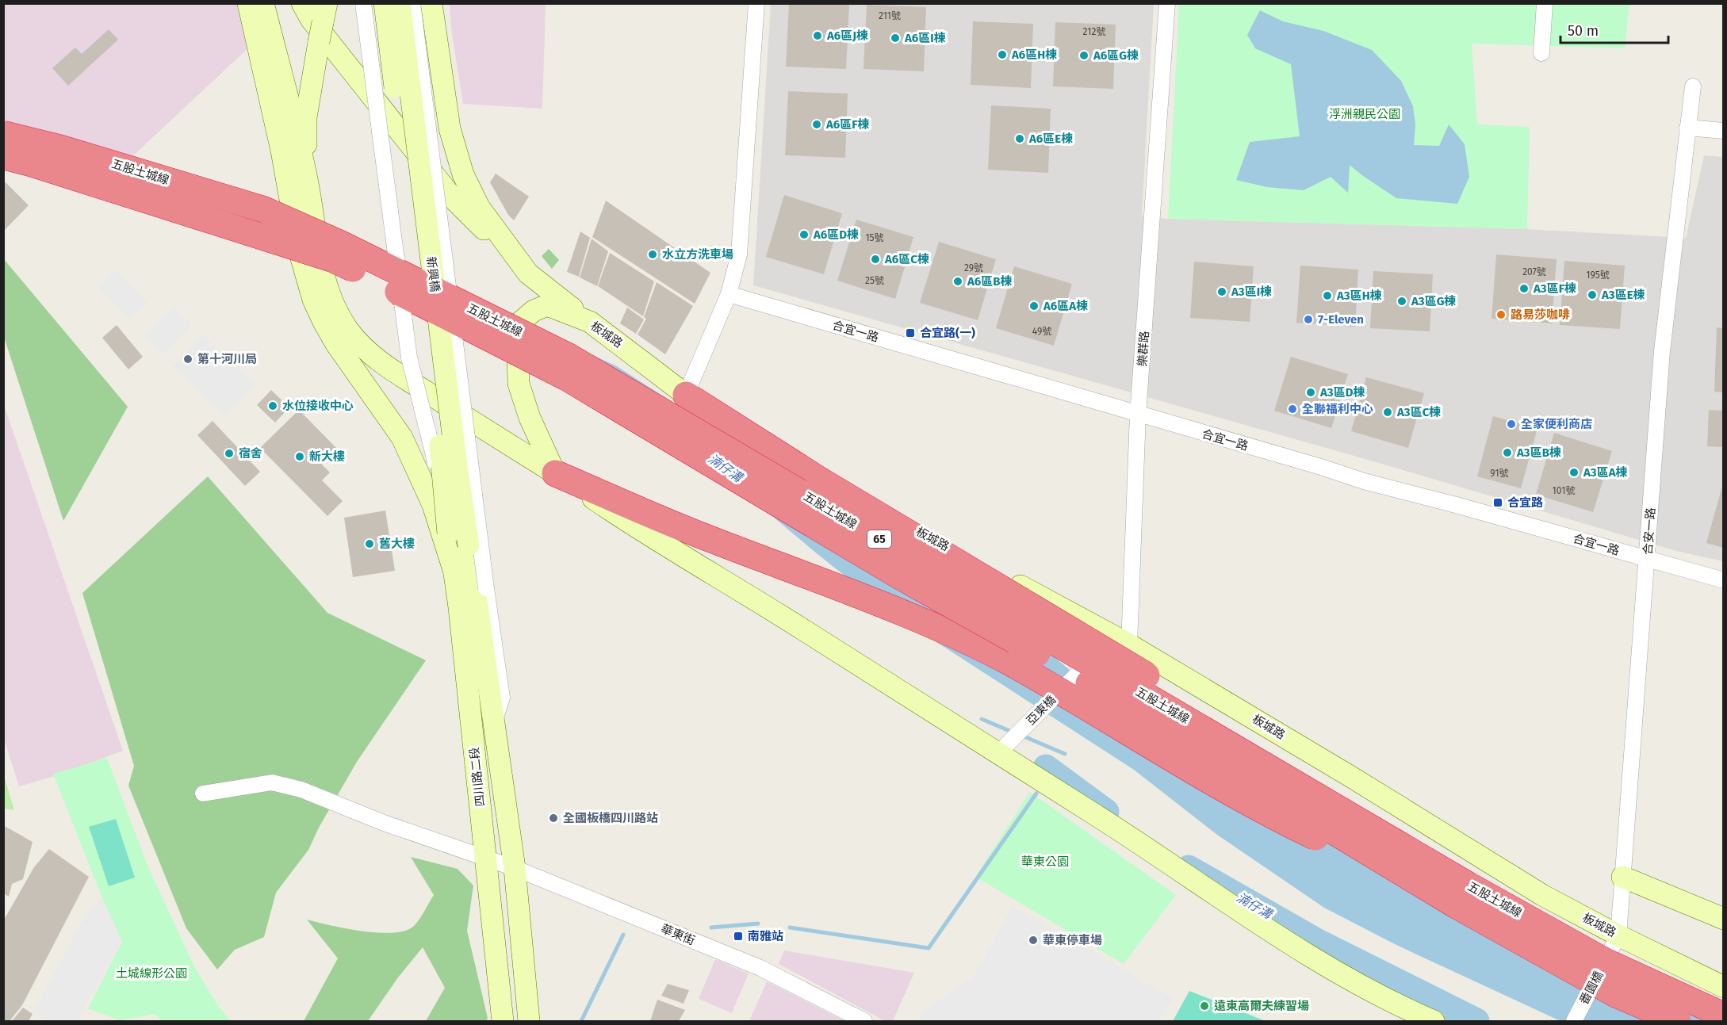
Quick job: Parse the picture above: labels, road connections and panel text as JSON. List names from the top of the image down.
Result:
{
  "streets": {
    "highway": ["五股土城線", "65"],
    "main road": ["新興橋", "板城路", "四川路二段"],
    "street": [
      "合宜一路",
      "樂群路",
      "合安一路",
      "亞東橋",
      "華東街",
      "番園橋"
    ]
  },
  "crossings": [
    ["五股土城線", "板城路"],
    ["五股土城線", "合安一路"],
    ["五股土城線", "番園橋"],
    ["新興橋", "四川路二段"],
    ["合宜一路", "樂群路"],
    ["合宜一路", "合安一路"],
    ["板城路", "樂群路"],
    ["板城路", "合安一路"],
    ["板城路", "亞東橋"],
    ["板城路", "番園橋"],
    ["樂群路", "亞東橋"],
    ["合安一路", "番園橋"],
    ["四川路二段", "華東街"]
  ],
  "water": ["湳仔溝"],
  "parks": ["浮洲親民公園", "華東公園", "土城線形公園"],
  "places": {
    "other": [
      "A6區J棟",
      "A6區I棟",
      "A6區H棟",
      "A6區G棟",
      "A6區F棟",
      "A6區E棟",
      "A6區D棟",
      "水立方洗車場",
      "A6區C棟",
      "A6區B棟",
      "A3區F棟",
      "A3區I棟",
      "A3區E棟",
      "A3區H棟",
      "A3區G棟",
      "A6區A棟",
      "路易莎咖啡",
      "7-Eleven",
      "第十河川局",
      "A3區D棟",
      "水位接收中心",
      "全聯福利中心",
      "A3區C棟",
      "全家便利商店",
      "A3區B棟",
      "宿舍",
      "新大樓",
      "A3區A棟",
      "舊大樓",
      "全國板橋四川路站",
      "華東停車場",
      "遠東高爾夫練習場"
    ],
    "transit": ["合宜路(一)", "合宜路", "南雅站"]
  },
  "house_numbers": [
    "211號",
    "212號",
    "15號",
    "29號",
    "207號",
    "195號",
    "25號",
    "49號",
    "91號",
    "101號"
  ],
  "scale_bar": "50 m"
}
